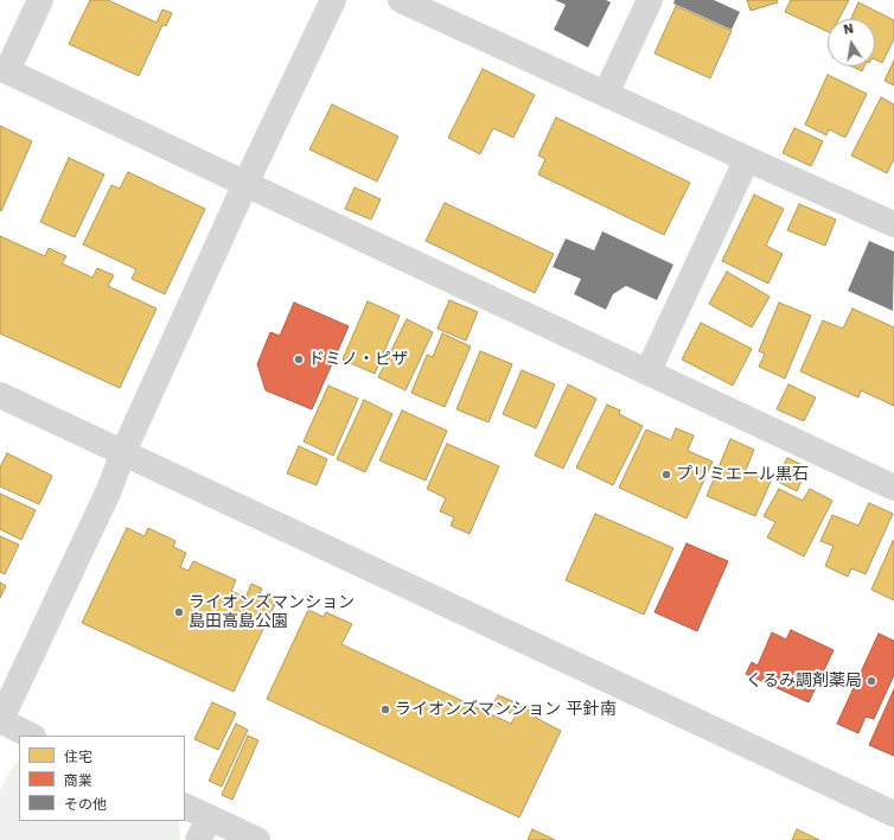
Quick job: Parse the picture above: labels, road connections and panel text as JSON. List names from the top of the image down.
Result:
{
  "places": [
    "ドミノ・ピザ",
    "プリミエール黒石",
    "ライオンズマンション 島田高島公園",
    "くるみ調剤薬局",
    "ライオンズマンション 平針南"
  ],
  "legend": ["住宅", "商業", "その他"],
  "north": "top"
}
